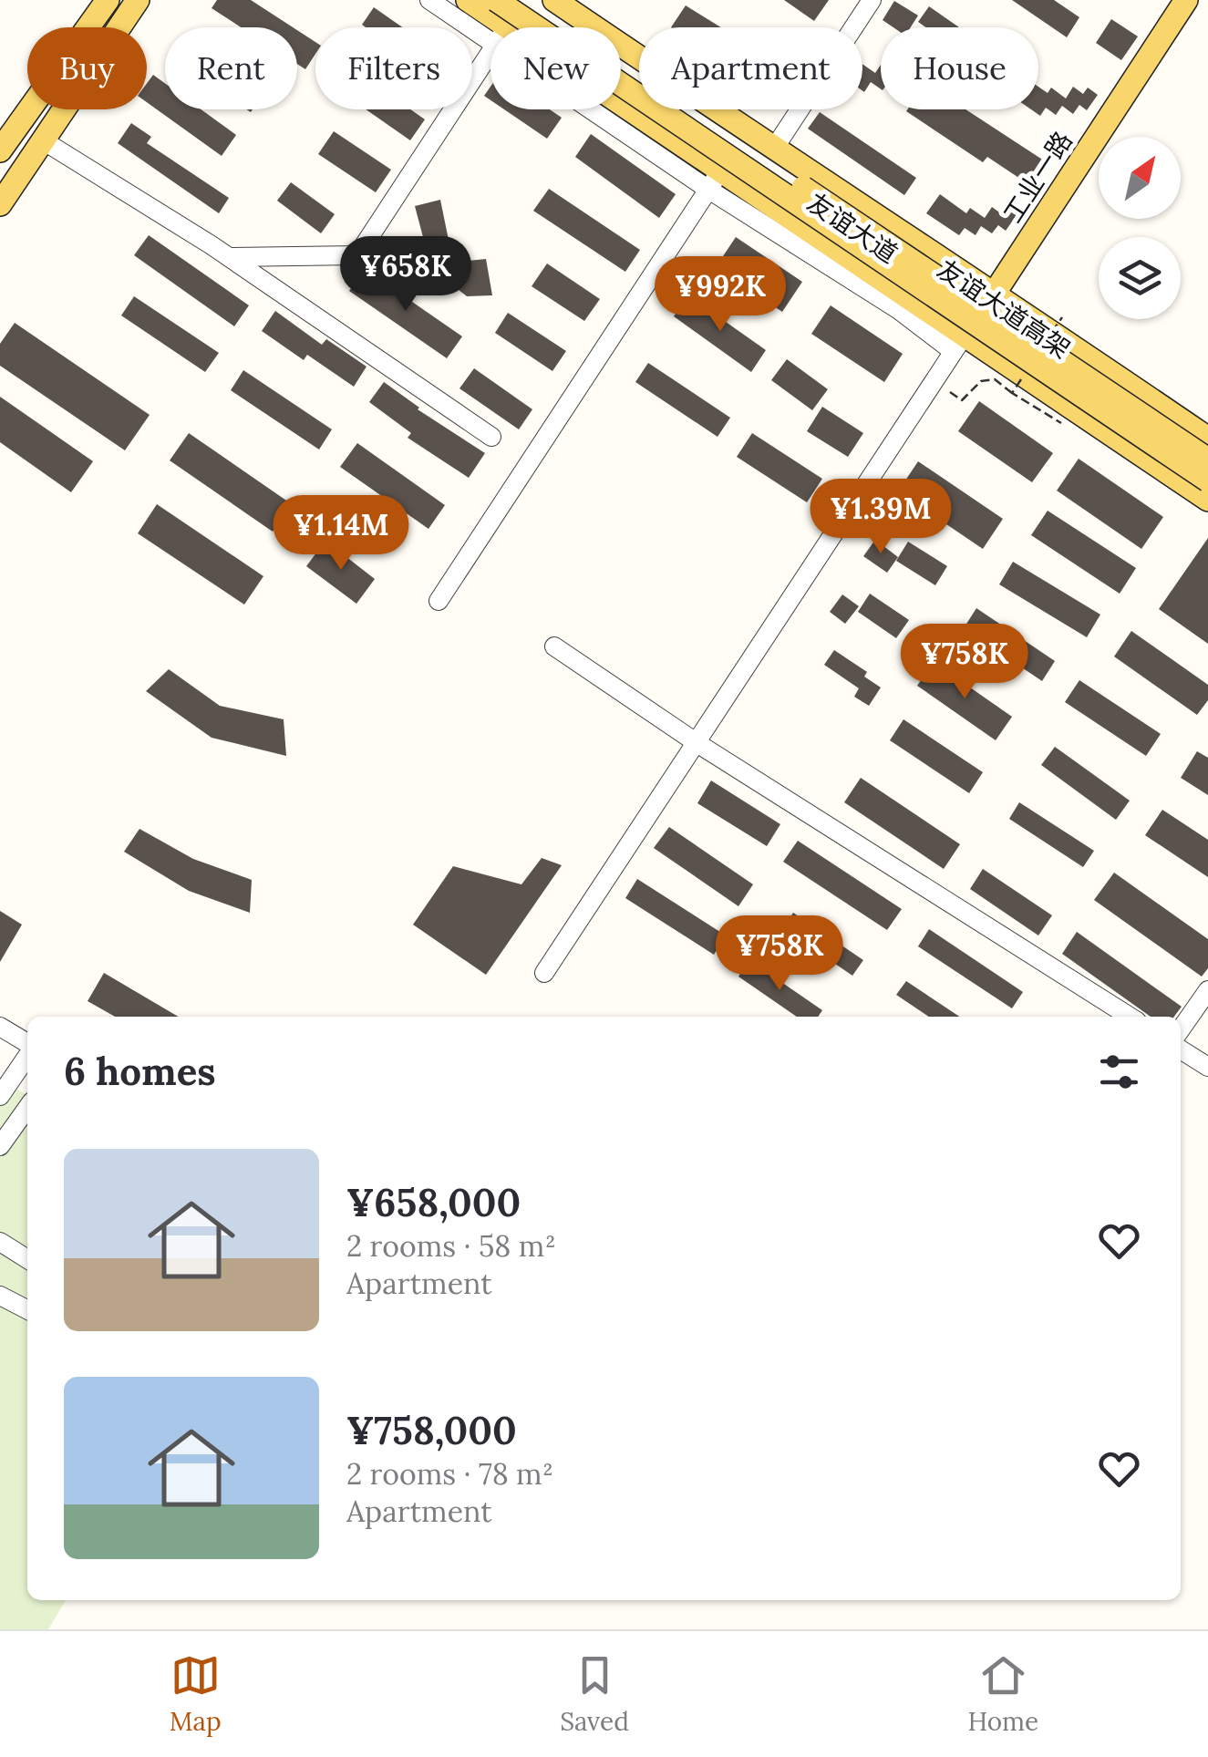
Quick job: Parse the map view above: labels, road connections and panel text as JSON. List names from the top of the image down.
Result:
{
  "streets": {
    "main road": ["工业一路", "友谊大道", "友谊大道高架"]
  },
  "crossings": [
    ["工业一路", "友谊大道"]
  ],
  "north": "top right",
  "page": {
    "chip": [
      "Buy",
      "Rent",
      "Filters",
      "New",
      "Apartment",
      "House"
    ],
    "price": [
      "¥658K",
      "¥992K",
      "¥1.39M",
      "¥1.14M",
      "¥758K",
      "¥758K"
    ],
    "heading": "6 homes",
    "list": [
      {
        "name": "¥658,000",
        "note": "2 rooms · 58 m² · Apartment"
      },
      {
        "name": "¥758,000",
        "note": "2 rooms · 78 m² · Apartment"
      }
    ],
    "tabs": ["Map", "Saved", "Home"]
  }
}
